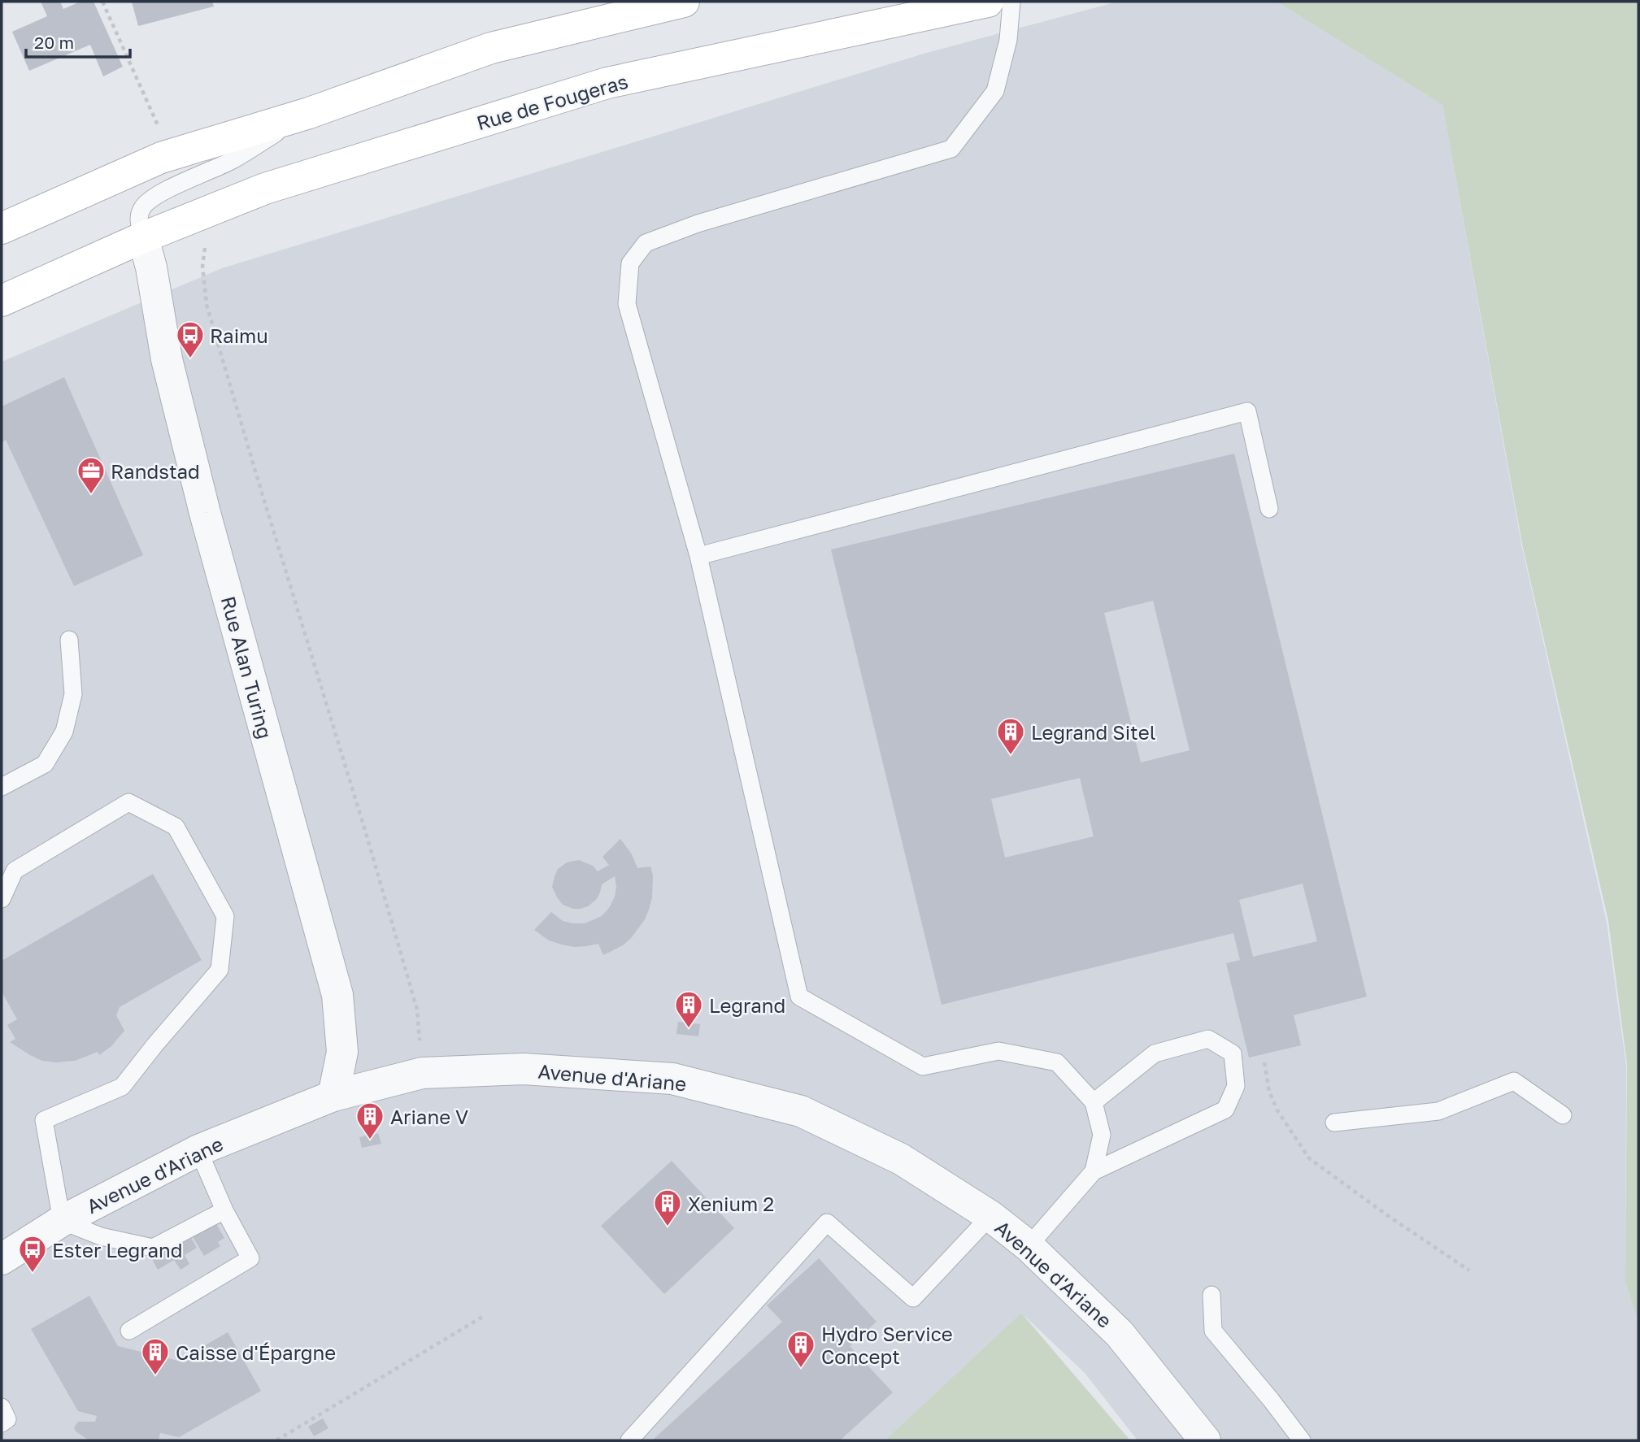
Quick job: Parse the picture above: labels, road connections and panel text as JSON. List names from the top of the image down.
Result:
{
  "streets": {
    "main road": ["Rue de Fougeras"],
    "street": ["Rue Alan Turing", "Avenue d'Ariane"]
  },
  "crossings": [
    ["Rue de Fougeras", "Rue Alan Turing"],
    ["Rue Alan Turing", "Avenue d'Ariane"]
  ],
  "places": {
    "bus stop": ["Raimu", "Ester Legrand"],
    "office": ["Randstad"],
    "building": [
      "Legrand Sitel",
      "Legrand",
      "Ariane V",
      "Xenium 2",
      "Hydro Service Concept",
      "Caisse d'Épargne"
    ]
  },
  "scale_bar": "20 m"
}
